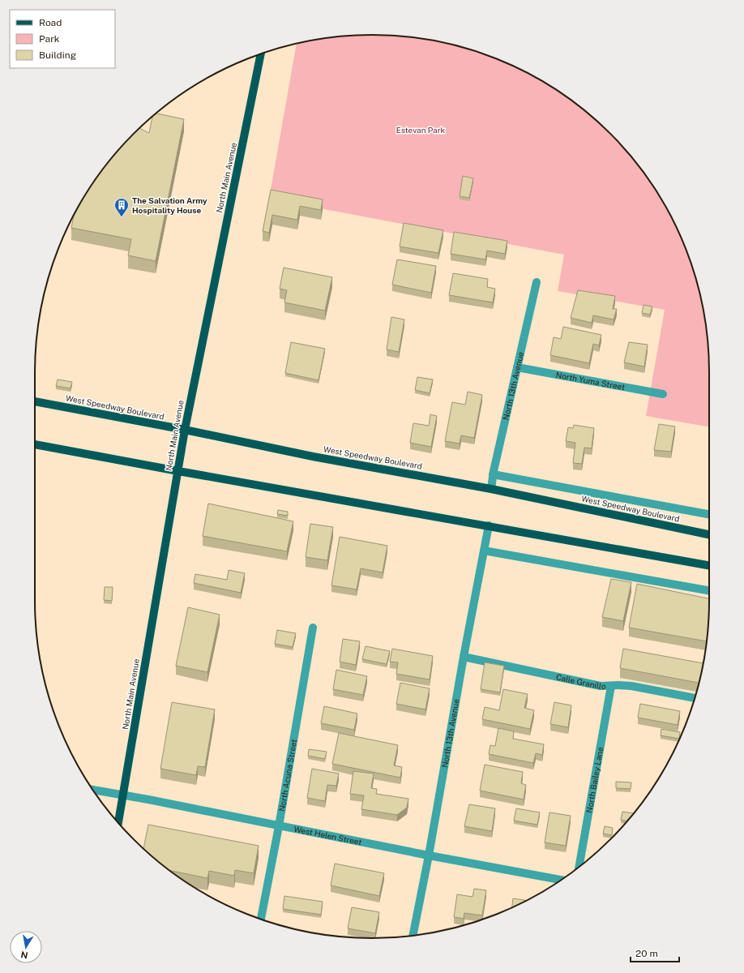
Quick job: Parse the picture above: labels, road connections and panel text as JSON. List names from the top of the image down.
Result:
{
  "streets": {
    "main road": ["North Main Avenue", "West Speedway Boulevard"],
    "street": [
      "North Yuma Street",
      "North 13th Avenue",
      "Calle Granillo",
      "North Acuna Street",
      "North Bailey Lane",
      "West Helen Street"
    ]
  },
  "crossings": [
    ["North Main Avenue", "West Speedway Boulevard"],
    ["North Main Avenue", "West Helen Street"],
    ["North Yuma Street", "North 13th Avenue"],
    ["North 13th Avenue", "West Speedway Boulevard"],
    ["North 13th Avenue", "Calle Granillo"],
    ["North 13th Avenue", "West Helen Street"],
    ["Calle Granillo", "North Bailey Lane"],
    ["North Acuna Street", "West Helen Street"]
  ],
  "parks": ["Estevan Park"],
  "places": {
    "building": ["The Salvation Army Hospitality House"]
  },
  "legend": ["Road", "Park", "Building"],
  "scale_bar": "20 m",
  "north": "bottom"
}
